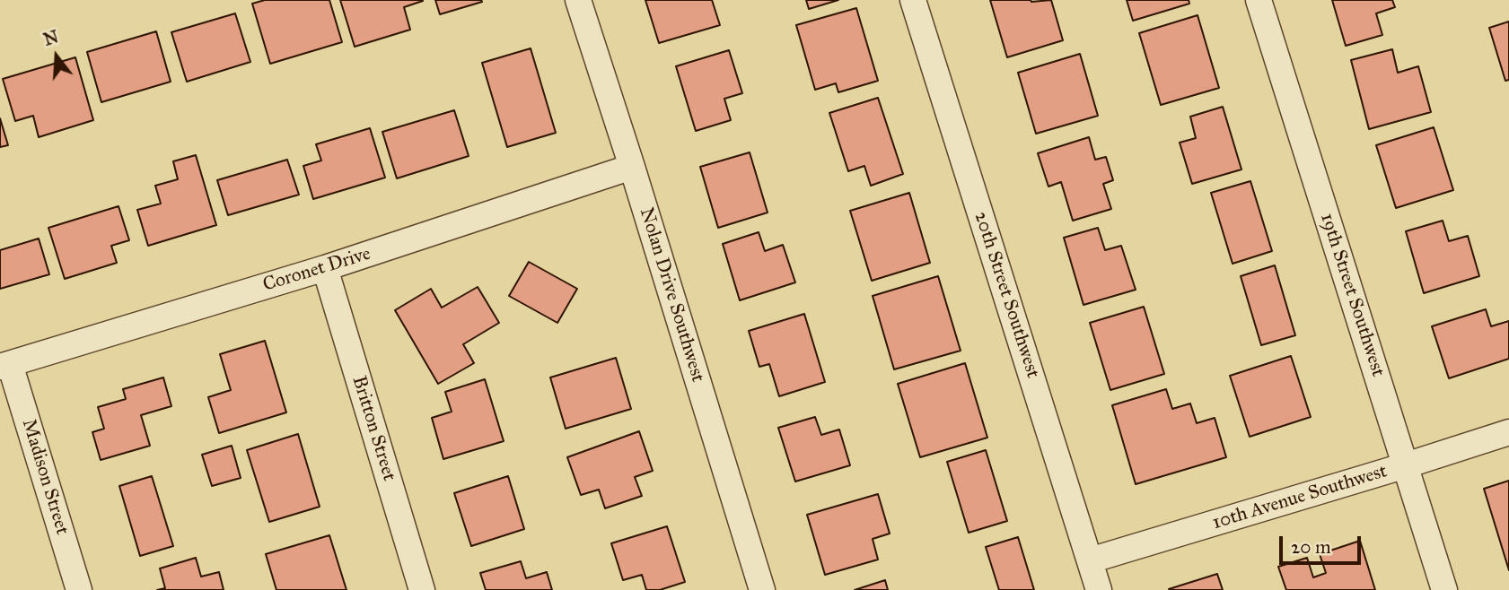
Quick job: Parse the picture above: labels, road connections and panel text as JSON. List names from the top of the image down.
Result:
{
  "streets": {
    "street": [
      "Coronet Drive",
      "Nolan Drive Southwest",
      "20th Street Southwest",
      "19th Street Southwest",
      "Britton Street",
      "Madison Street",
      "10th Avenue Southwest"
    ]
  },
  "crossings": [
    ["Coronet Drive", "Nolan Drive Southwest"],
    ["Coronet Drive", "Britton Street"],
    ["Coronet Drive", "Madison Street"],
    ["20th Street Southwest", "10th Avenue Southwest"],
    ["19th Street Southwest", "10th Avenue Southwest"]
  ],
  "scale_bar": "20 m",
  "north": "top"
}
